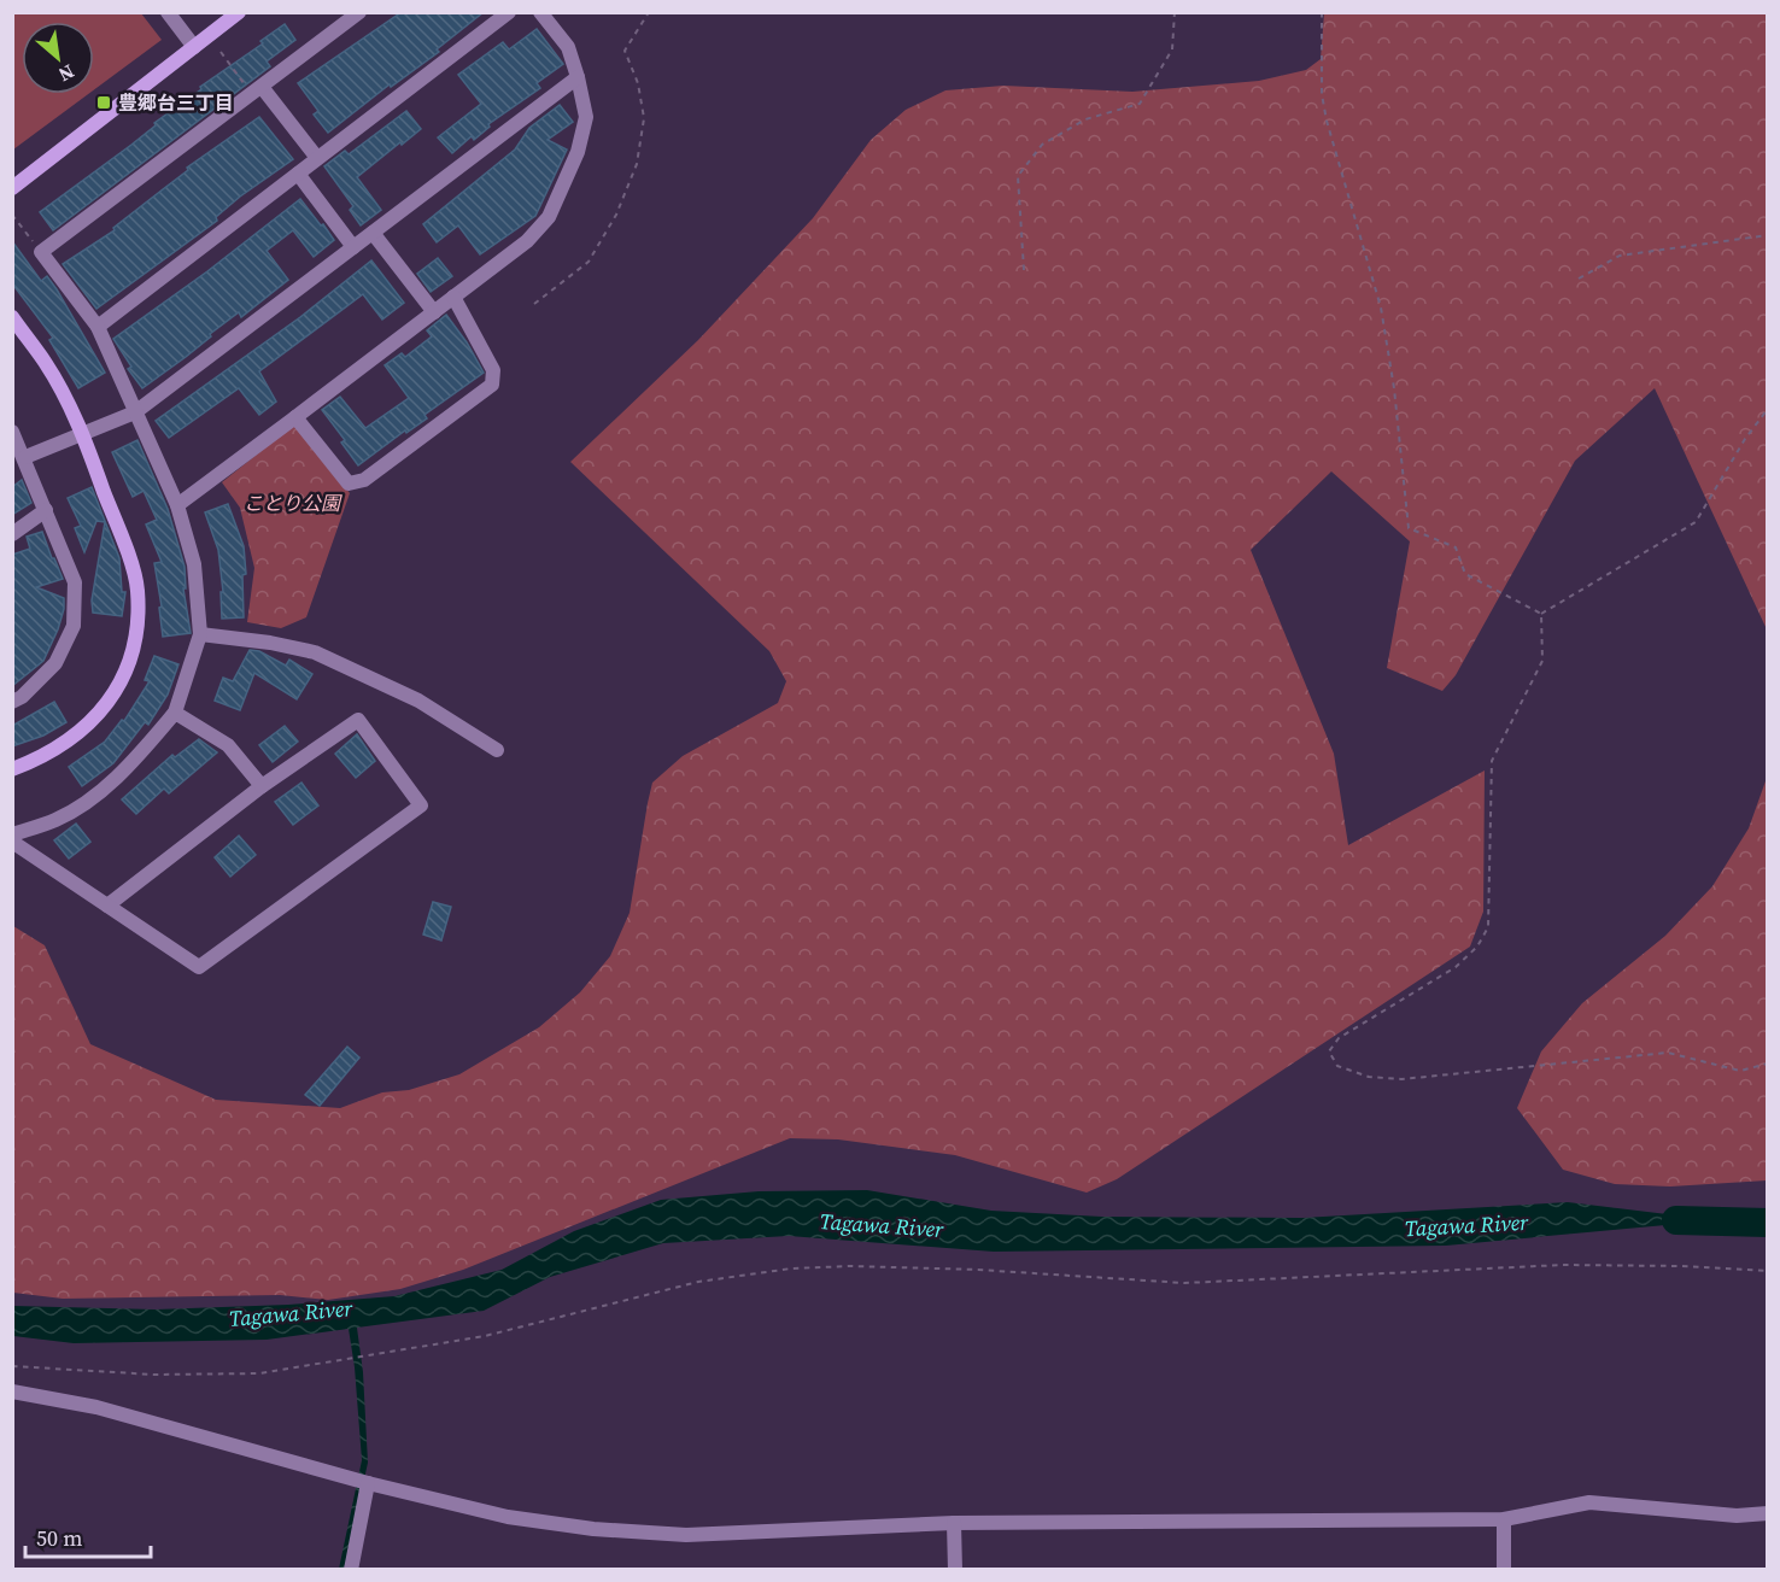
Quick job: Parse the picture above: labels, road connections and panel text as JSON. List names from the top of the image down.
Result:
{
  "water": ["Tagawa River"],
  "parks": ["ことり公園"],
  "places": {
    "transit": ["豊郷台三丁目"]
  },
  "scale_bar": "50 m",
  "north": "bottom right"
}
